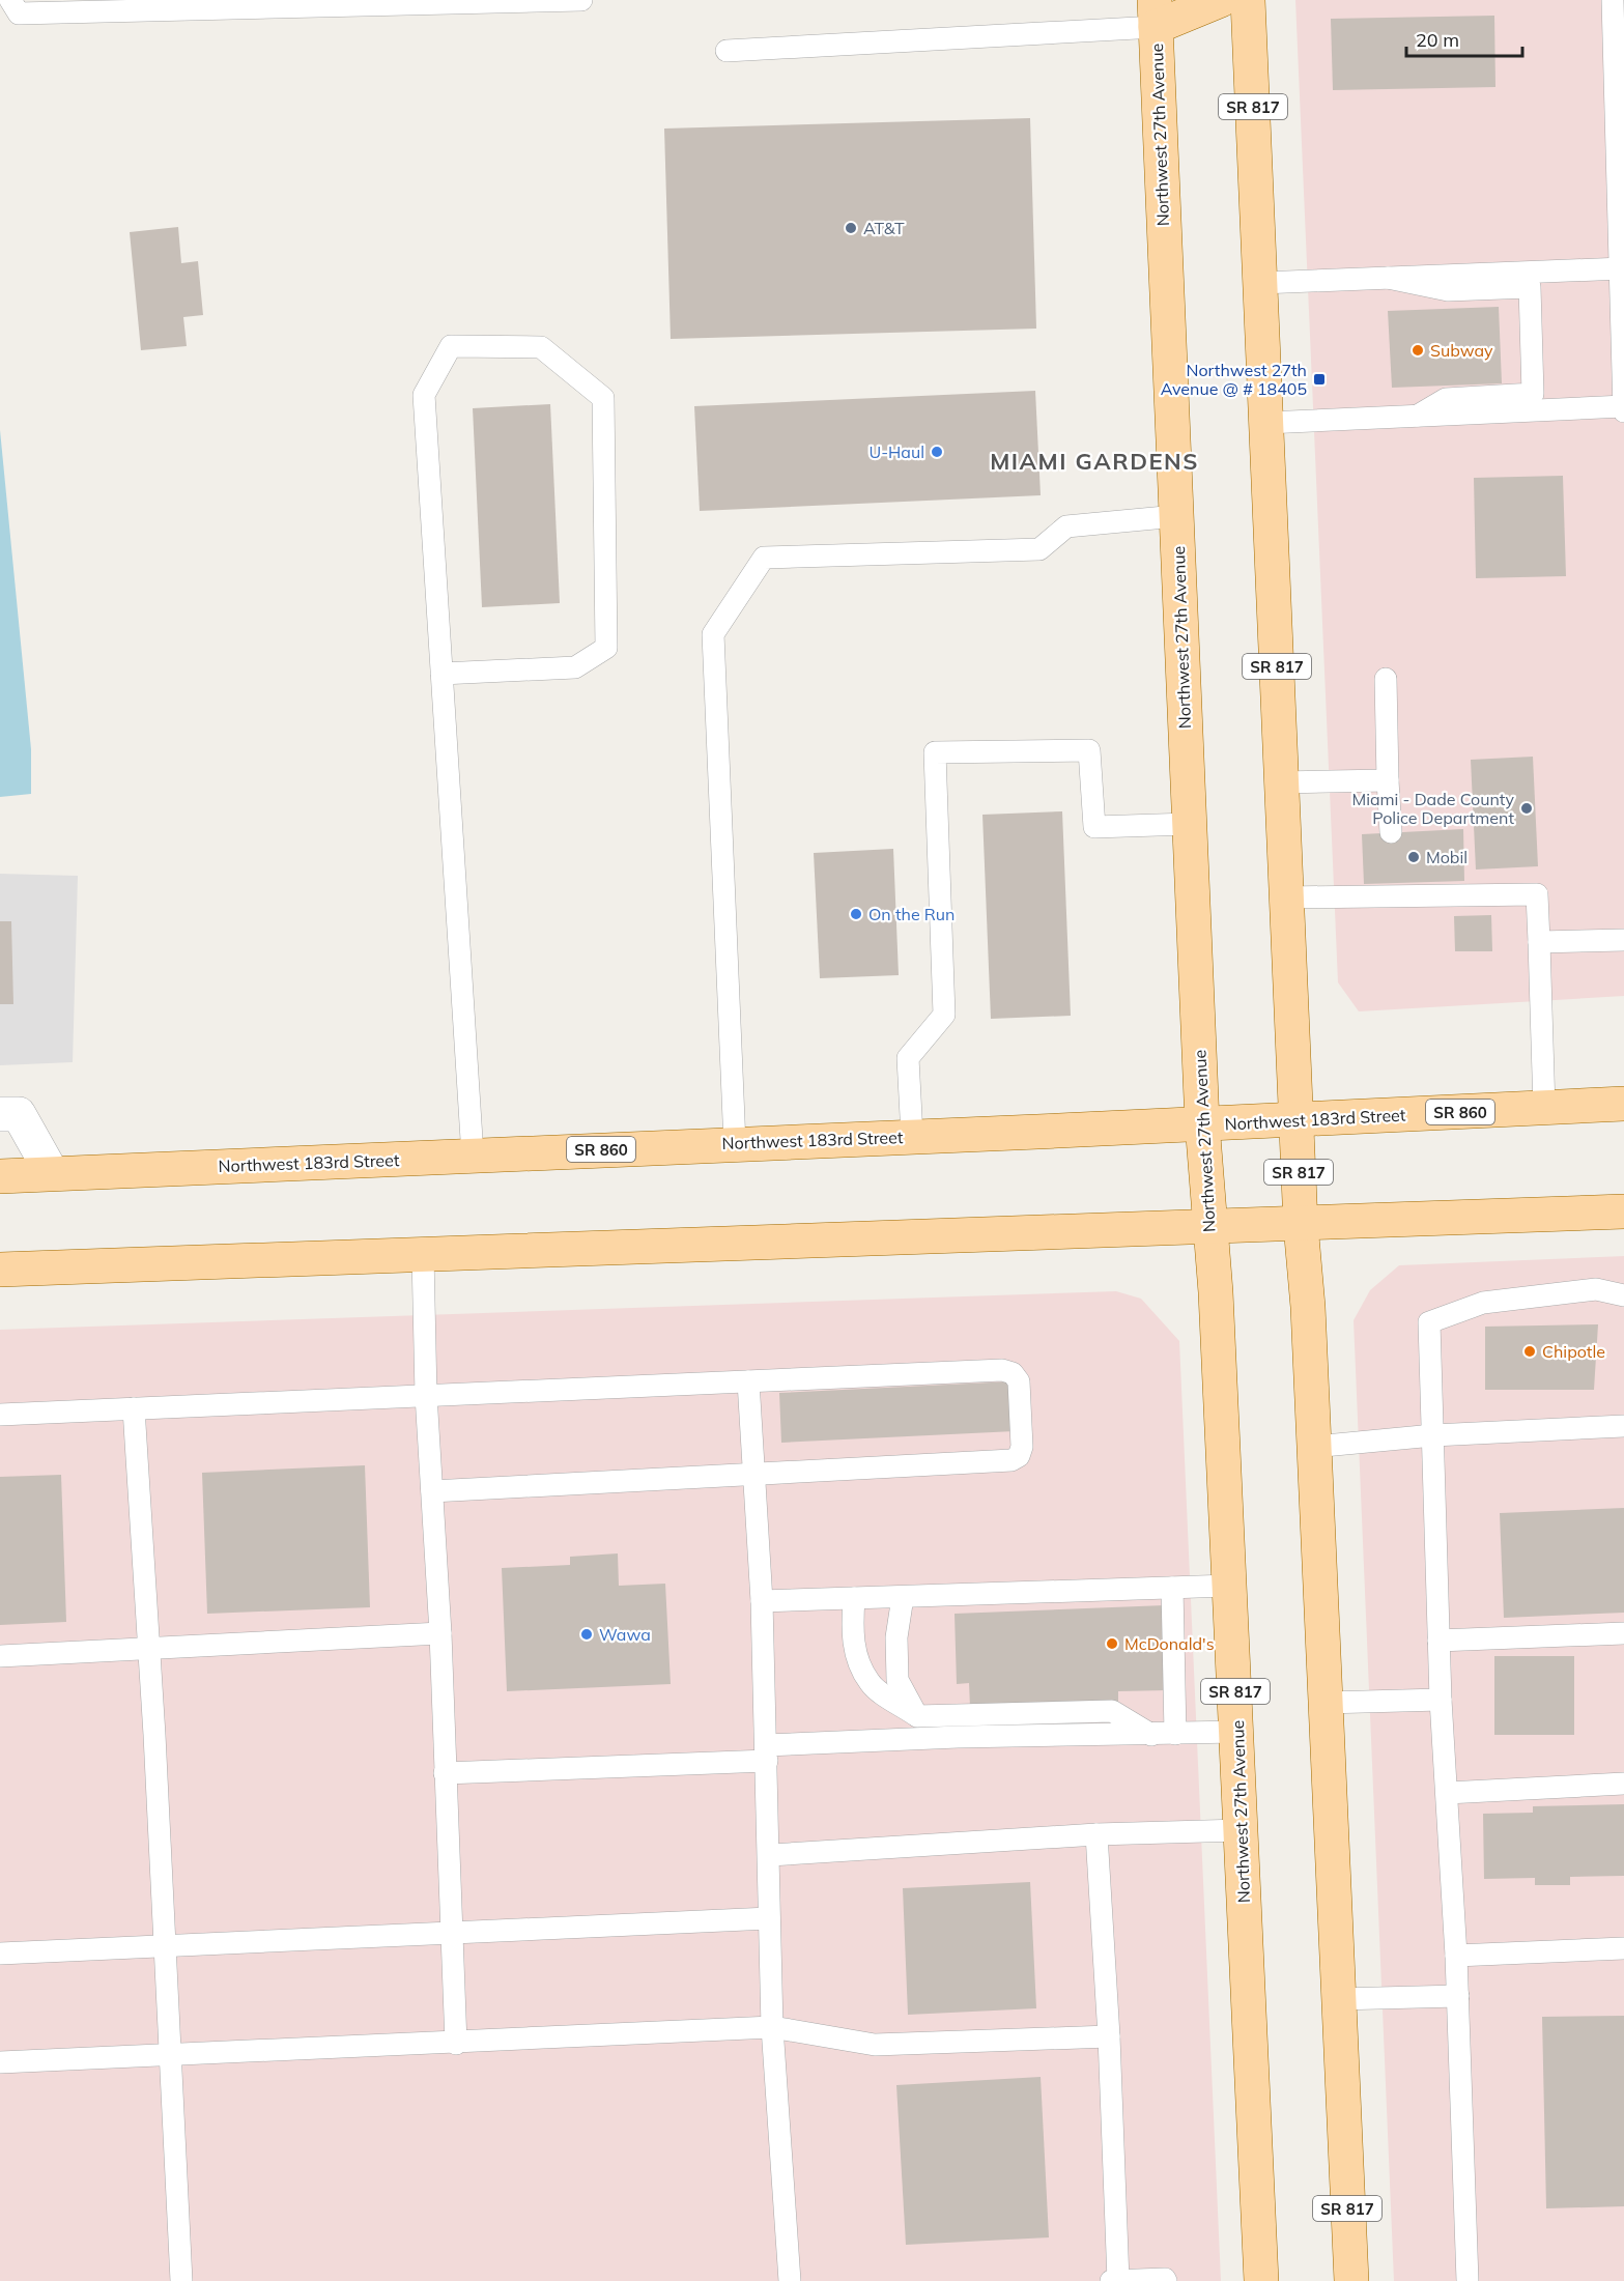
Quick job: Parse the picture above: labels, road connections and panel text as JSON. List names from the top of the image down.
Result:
{
  "streets": {
    "main road": [
      "SR 817",
      "Northwest 27th Avenue",
      "SR 860",
      "Northwest 183rd Street"
    ]
  },
  "crossings": [
    ["SR 817", "Northwest 183rd Street"],
    ["Northwest 27th Avenue", "Northwest 183rd Street"]
  ],
  "districts": ["MIAMI GARDENS"],
  "places": {
    "other": [
      "AT&T",
      "Subway",
      "U-Haul",
      "Miami - Dade County Police Department",
      "Mobil",
      "On the Run",
      "Chipotle",
      "Wawa",
      "McDonald's"
    ],
    "transit": ["Northwest 27th Avenue @ # 18405"]
  },
  "scale_bar": "20 m"
}
